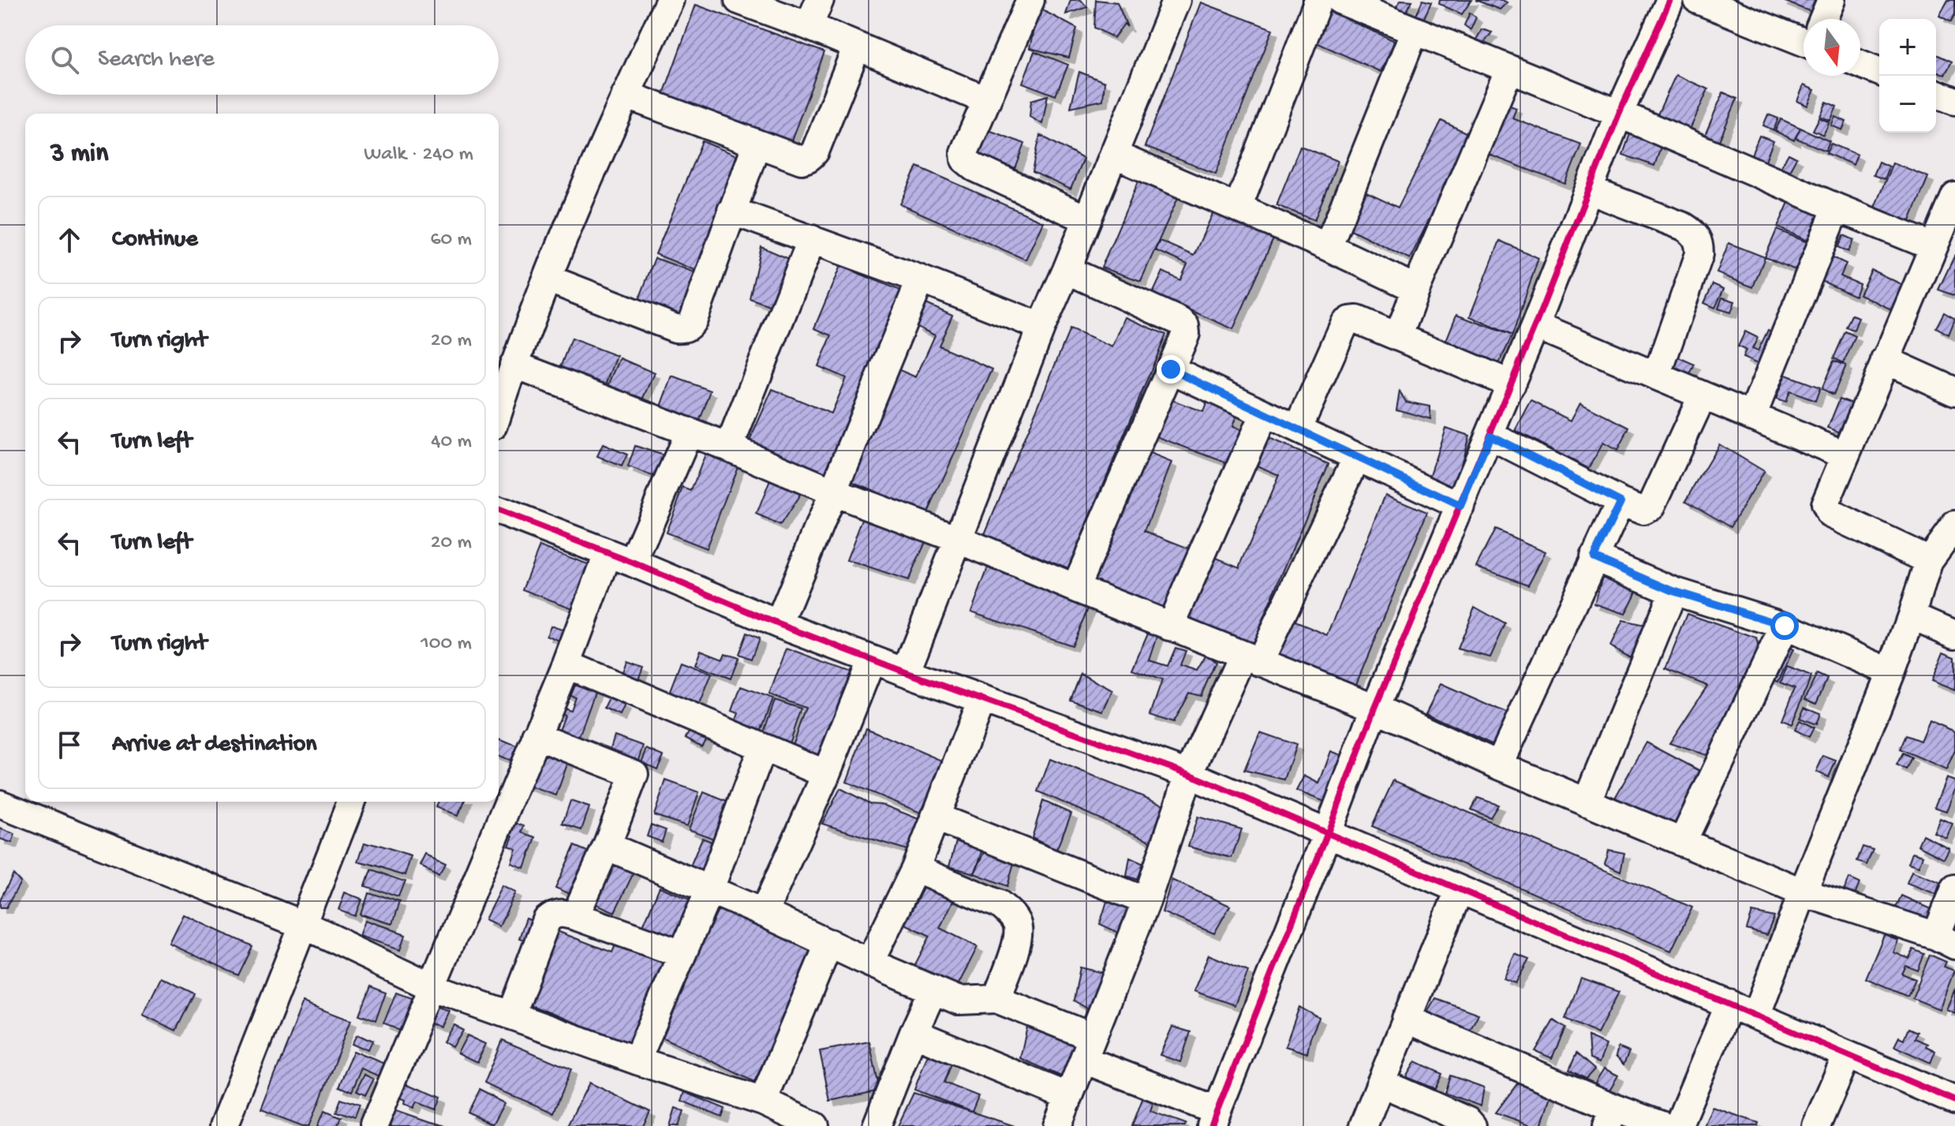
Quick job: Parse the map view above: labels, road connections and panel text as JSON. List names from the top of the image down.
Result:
{
  "north": "bottom",
  "page": {
    "map_buttons": ["+", "−"],
    "search": "Search here",
    "heading": ["3 min", "Walk · 240 m"],
    "list": [
      ["Continue", "60 m"],
      ["Turn right", "20 m"],
      ["Turn left", "40 m"],
      ["Turn left", "20 m"],
      ["Turn right", "100 m"],
      "Arrive at destination"
    ]
  }
}
